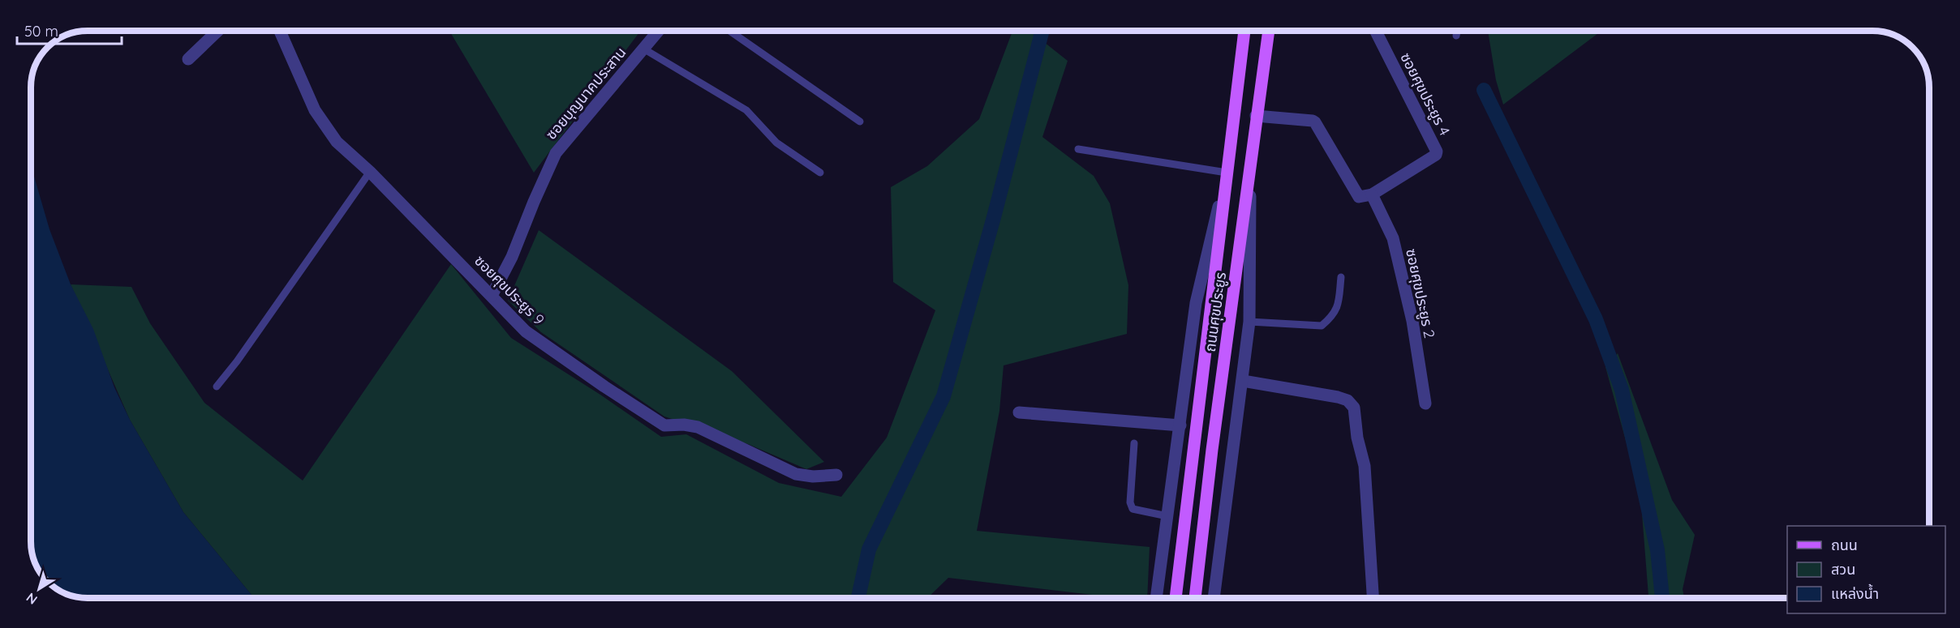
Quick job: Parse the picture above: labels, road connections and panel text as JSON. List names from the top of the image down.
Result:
{
  "streets": {
    "main road": ["ถนนศุขประยูร"],
    "street": [
      "ซอยบุญนาคประสาน",
      "ซอยศุขประยูร 4",
      "ซอยศุขประยูร 9",
      "ซอยศุขประยูร 2"
    ]
  },
  "crossings": [
    ["ซอยบุญนาคประสาน", "ซอยศุขประยูร 9"],
    ["ซอยศุขประยูร 4", "ซอยศุขประยูร 2"]
  ],
  "legend": ["ถนน", "สวน", "แหล่งน้ำ"],
  "scale_bar": "50 m",
  "north": "bottom left"
}
